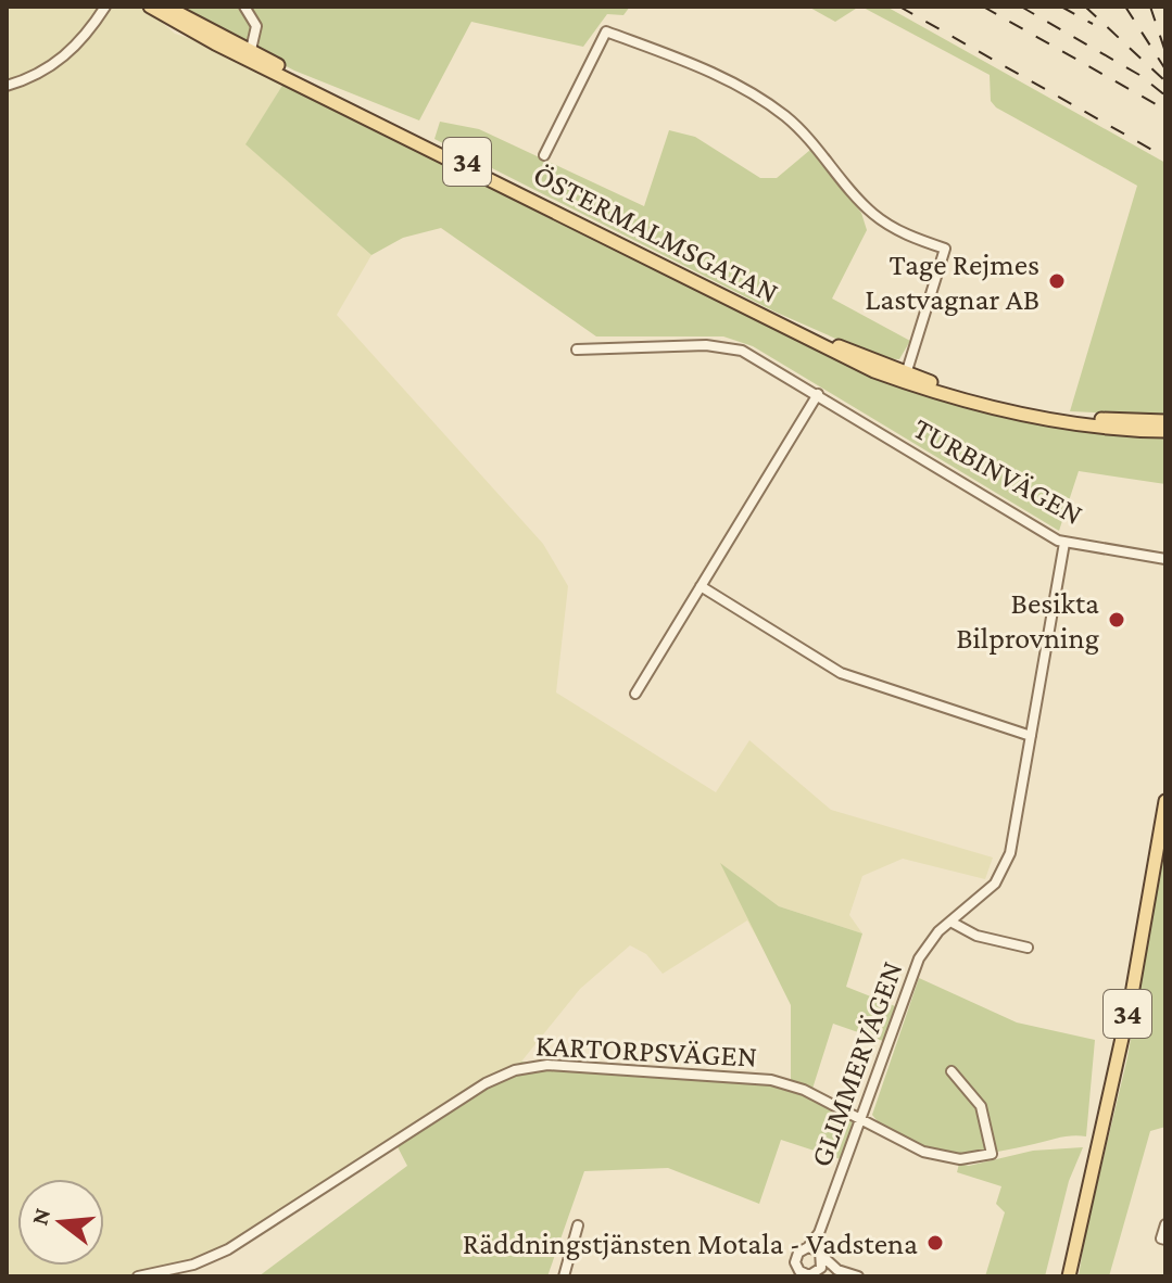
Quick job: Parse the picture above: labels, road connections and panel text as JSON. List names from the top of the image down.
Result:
{
  "streets": {
    "main road": ["34", "ÖSTERMALMSGATAN"],
    "street": ["TURBINVÄGEN", "KARTORPSVÄGEN", "GLIMMERVÄGEN"]
  },
  "crossings": [
    ["TURBINVÄGEN", "GLIMMERVÄGEN"],
    ["KARTORPSVÄGEN", "GLIMMERVÄGEN"]
  ],
  "places": ["Tage Rejmes Lastvagnar AB", "Besikta Bilprovning", "Räddningstjänsten Motala - Vadstena"],
  "north": "left"
}
